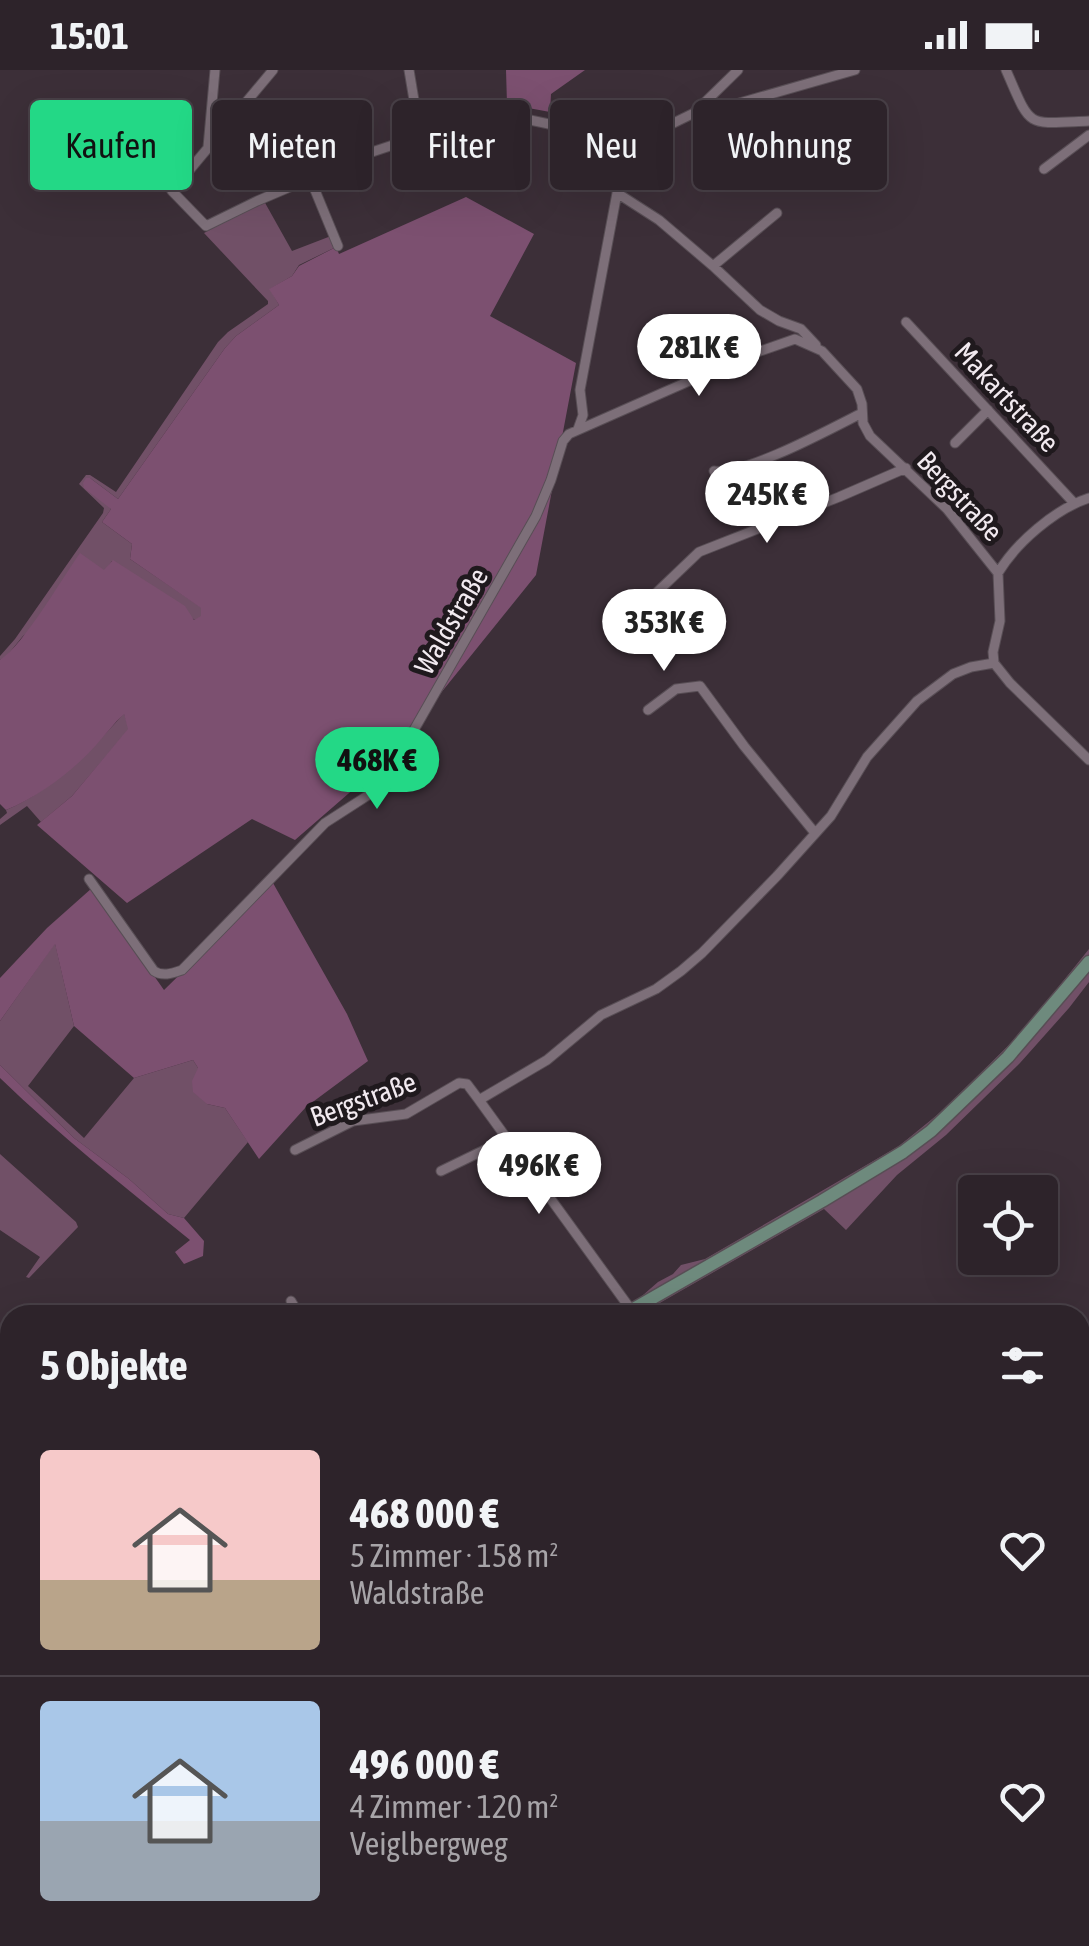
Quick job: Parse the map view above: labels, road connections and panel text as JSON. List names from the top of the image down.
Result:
{
  "streets": {
    "street": ["Makartstraße", "Bergstraße", "Waldstraße"]
  },
  "page": {
    "status": "15:01",
    "chip": [
      "Kaufen",
      "Mieten",
      "Filter",
      "Neu",
      "Wohnung"
    ],
    "price": [
      "281K €",
      "245K €",
      "353K €",
      "468K €",
      "496K €"
    ],
    "heading": "5 Objekte",
    "list": [
      {
        "name": "468 000 €",
        "note": "5 Zimmer · 158 m² · Waldstraße"
      },
      {
        "name": "496 000 €",
        "note": "4 Zimmer · 120 m² · Veiglbergweg"
      }
    ]
  }
}
